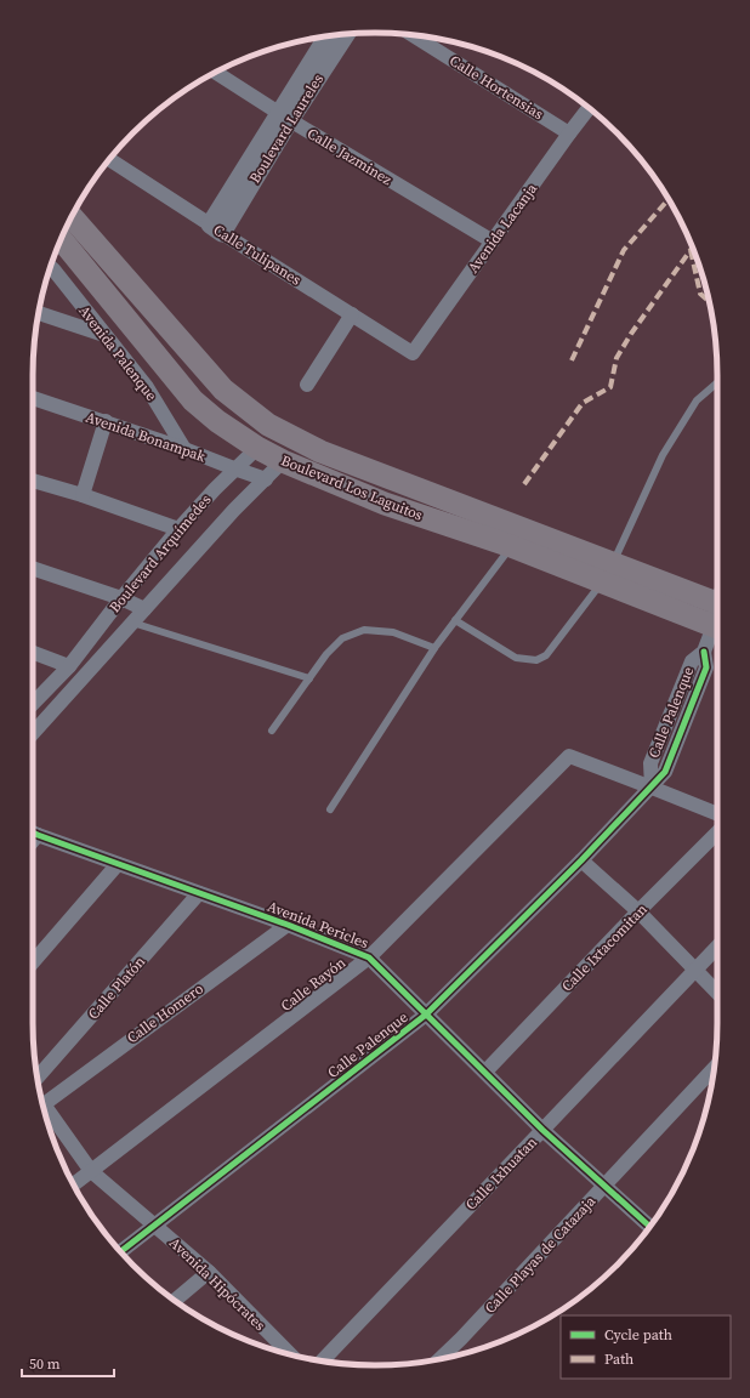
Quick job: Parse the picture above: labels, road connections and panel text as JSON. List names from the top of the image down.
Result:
{
  "streets": {
    "main road": ["Boulevard Los Laguitos"],
    "street": [
      "Calle Hortensias",
      "Boulevard Laureles",
      "Calle Jazminez",
      "Avenida Lacanja",
      "Calle Tulipanes",
      "Avenida Palenque",
      "Avenida Bonampak",
      "Boulevard Arquímedes",
      "Calle Palenque",
      "Avenida Pericles",
      "Calle Ixtacomitan",
      "Calle Rayón",
      "Calle Platón",
      "Calle Homero",
      "Calle Ixhuatan",
      "Calle Playas de Catazaja",
      "Avenida Hipócrates"
    ]
  },
  "crossings": [
    ["Calle Hortensias", "Avenida Lacanja"],
    ["Boulevard Laureles", "Calle Jazminez"],
    ["Boulevard Laureles", "Calle Tulipanes"],
    ["Calle Jazminez", "Avenida Lacanja"],
    ["Avenida Lacanja", "Calle Tulipanes"],
    ["Avenida Palenque", "Avenida Bonampak"],
    ["Avenida Bonampak", "Boulevard Arquímedes"],
    ["Boulevard Los Laguitos", "Boulevard Arquímedes"],
    ["Calle Palenque", "Avenida Pericles"],
    ["Calle Palenque", "Calle Rayón"],
    ["Calle Palenque", "Avenida Hipócrates"],
    ["Avenida Pericles", "Calle Ixtacomitan"],
    ["Avenida Pericles", "Calle Rayón"],
    ["Avenida Pericles", "Calle Platón"],
    ["Avenida Pericles", "Calle Homero"],
    ["Avenida Pericles", "Calle Ixhuatan"],
    ["Avenida Pericles", "Calle Playas de Catazaja"],
    ["Calle Rayón", "Avenida Hipócrates"]
  ],
  "legend": ["Cycle path", "Path"],
  "scale_bar": "50 m"
}
